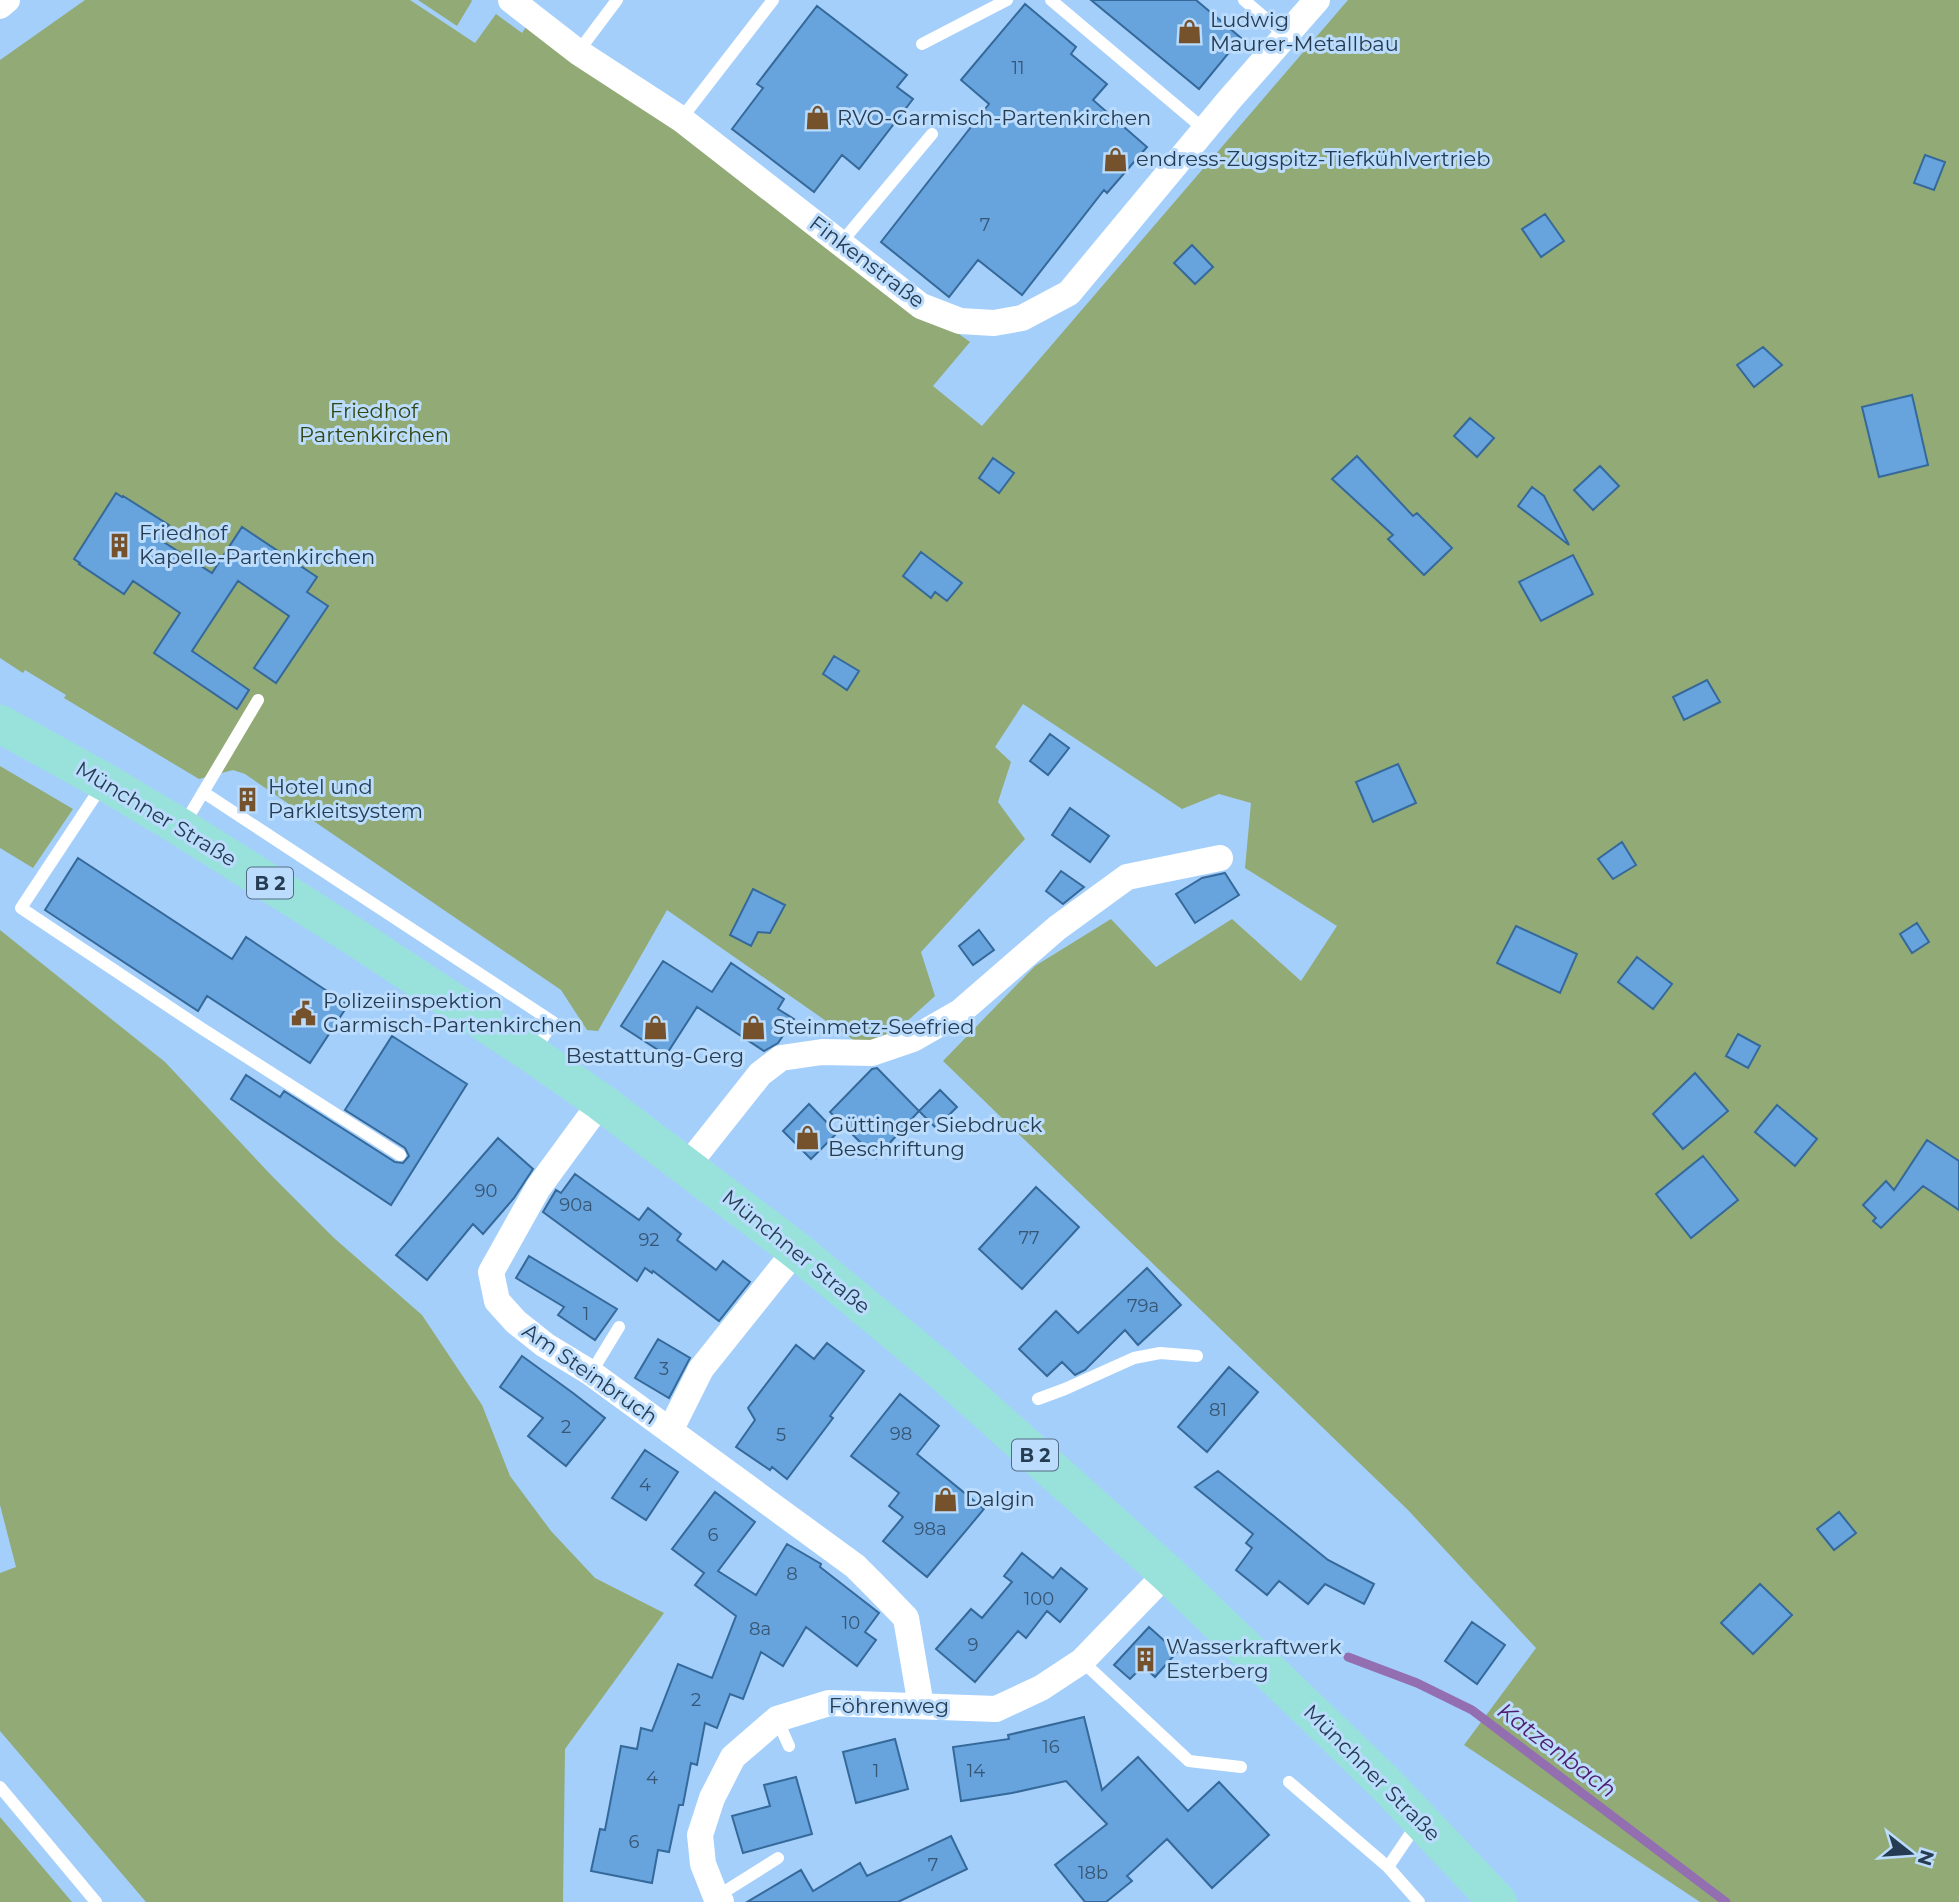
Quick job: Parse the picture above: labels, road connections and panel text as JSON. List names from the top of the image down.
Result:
{
  "streets": {
    "main road": ["Münchner Straße", "B 2"],
    "street": ["Finkenstraße", "Am Steinbruch", "Föhrenweg"]
  },
  "crossings": [
    ["Münchner Straße", "Am Steinbruch"],
    ["Münchner Straße", "Föhrenweg"],
    ["Am Steinbruch", "Föhrenweg"]
  ],
  "water": ["Katzenbach"],
  "parks": ["Friedhof Partenkirchen"],
  "places": {
    "shop": [
      "Ludwig Maurer-Metallbau",
      "RVO-Garmisch-Partenkirchen",
      "endress-Zugspitz-Tiefkühlvertrieb",
      "Bestattung-Gerg",
      "Steinmetz-Seefried",
      "Güttinger Siebdruck Beschriftung",
      "Dalgin"
    ],
    "building": ["Friedhof Kapelle-Partenkirchen", "Hotel und Parkleitsystem", "Wasserkraftwerk Esterberg"],
    "public building": ["Polizeiinspektion Garmisch-Partenkirchen"]
  },
  "house_numbers": [
    "11",
    "7",
    "90",
    "90a",
    "77",
    "92",
    "79a",
    "1",
    "3",
    "81",
    "2",
    "98",
    "5",
    "4",
    "98a",
    "6",
    "8",
    "100",
    "10",
    "8a",
    "9",
    "2",
    "16",
    "1",
    "14",
    "4",
    "6",
    "7",
    "18b"
  ],
  "north": "right"
}
